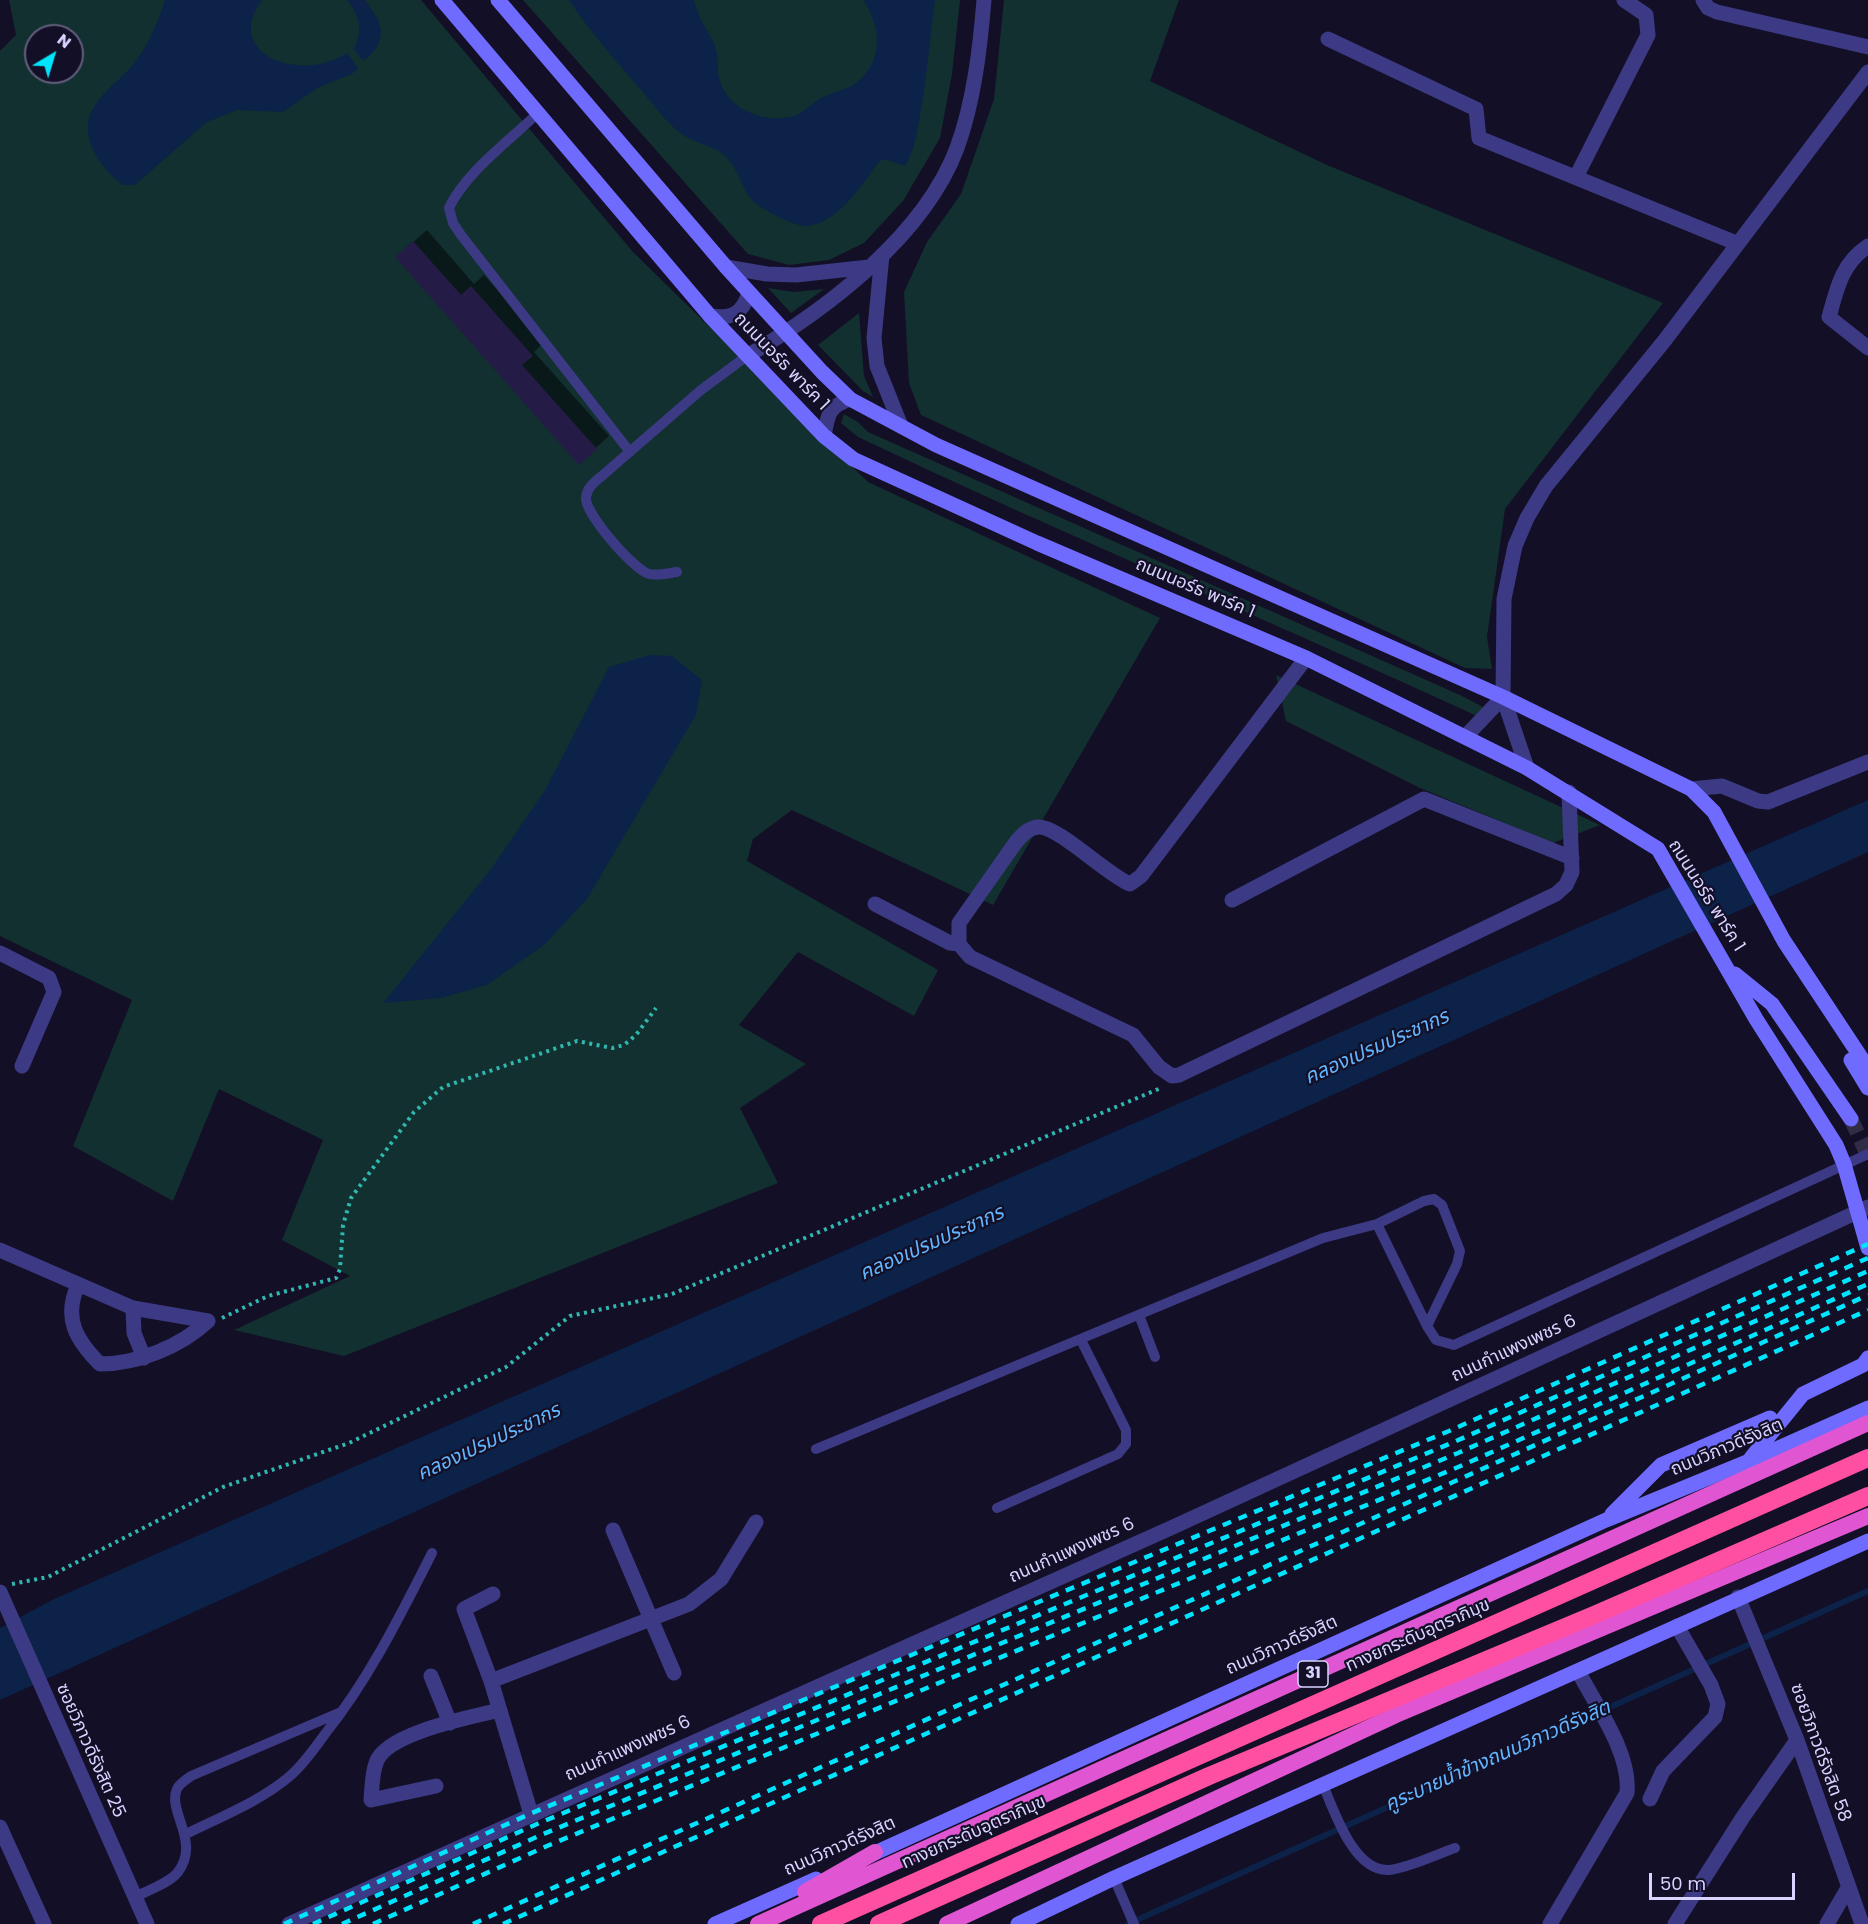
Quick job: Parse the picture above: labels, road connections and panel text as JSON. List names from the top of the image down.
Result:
{
  "streets": {
    "highway": ["ถนนวิภาวดีรังสิต", "ทางยกระดับอุตราภิมุข", "31"],
    "main road": ["ถนนนอร์ธ พาร์ค 1"],
    "street": ["ถนนกำแพงเพชร 6", "ซอยวิภาวดีรังสิต 25", "ซอยวิภาวดีรังสิต 58"]
  },
  "crossings": [
    ["ถนนนอร์ธ พาร์ค 1", "ถนนกำแพงเพชร 6"]
  ],
  "water": ["คลองเปรมประชากร", "คูระบายน้ำข้างถนนวิภาวดีรังสิต"],
  "scale_bar": "50 m",
  "north": "top right"
}
